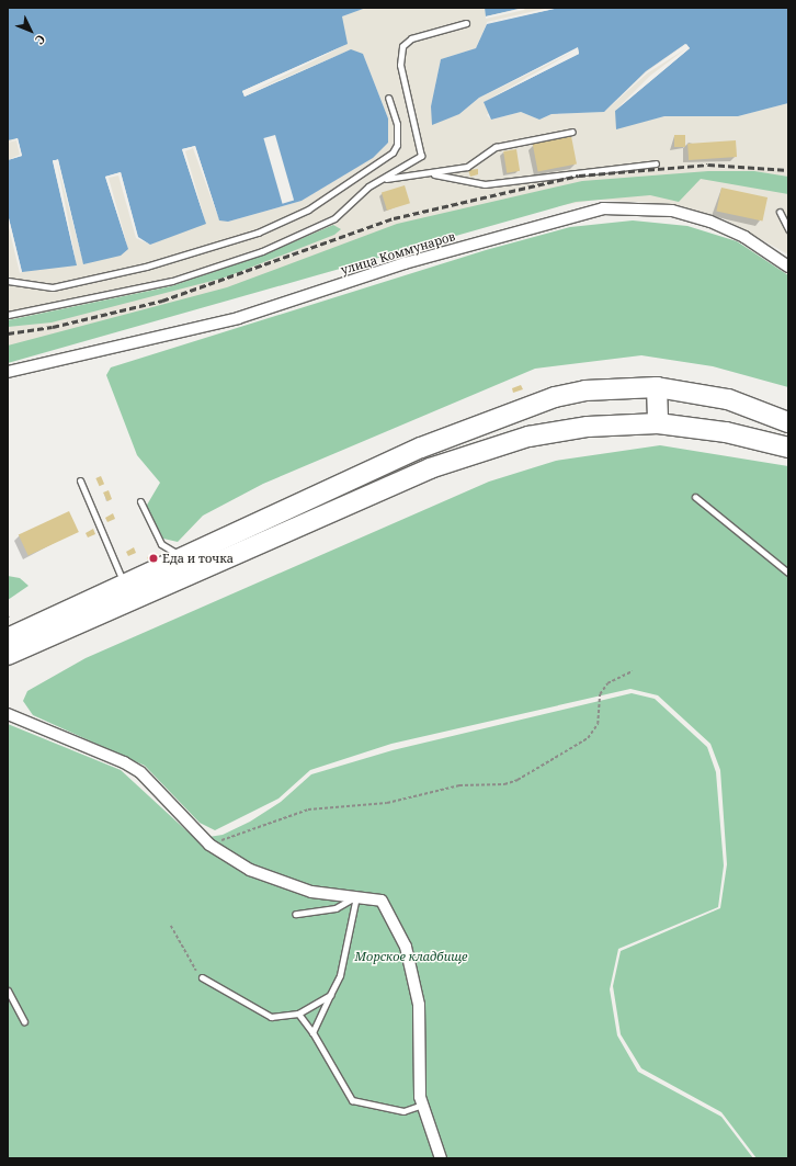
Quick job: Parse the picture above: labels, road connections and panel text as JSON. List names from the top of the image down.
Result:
{
  "streets": {
    "street": ["улица Коммунаров"]
  },
  "parks": ["Морское кладбище"],
  "places": ["Еда и точка"],
  "north": "bottom right"
}
